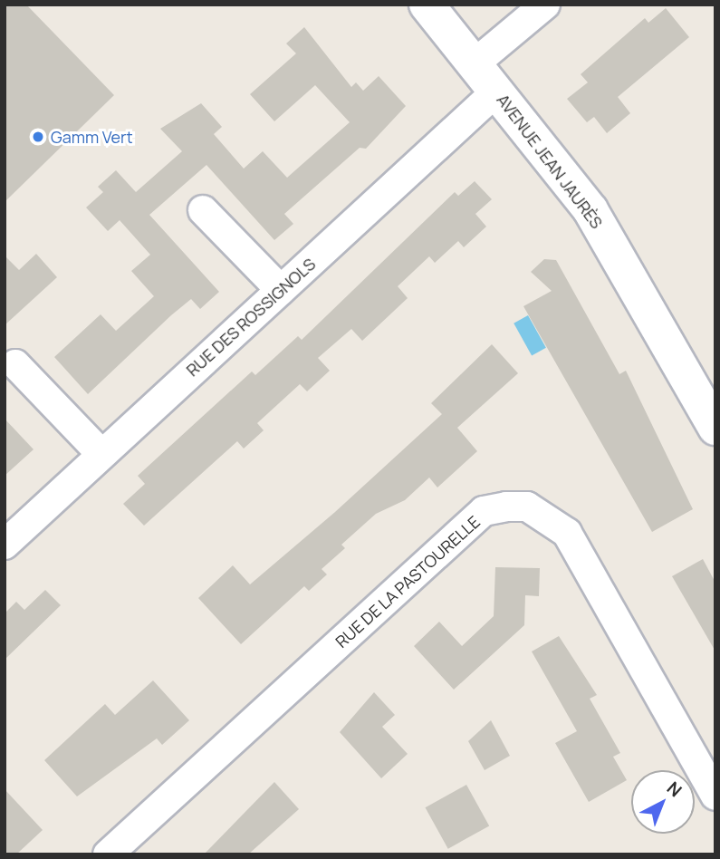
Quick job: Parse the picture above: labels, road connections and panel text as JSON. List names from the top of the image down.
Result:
{
  "streets": {
    "street": ["AVENUE JEAN JAURÈS", "RUE DES ROSSIGNOLS", "RUE DE LA PASTOURELLE"]
  },
  "crossings": [
    ["AVENUE JEAN JAURÈS", "RUE DES ROSSIGNOLS"]
  ],
  "places": ["Gamm Vert"],
  "north": "top right"
}
